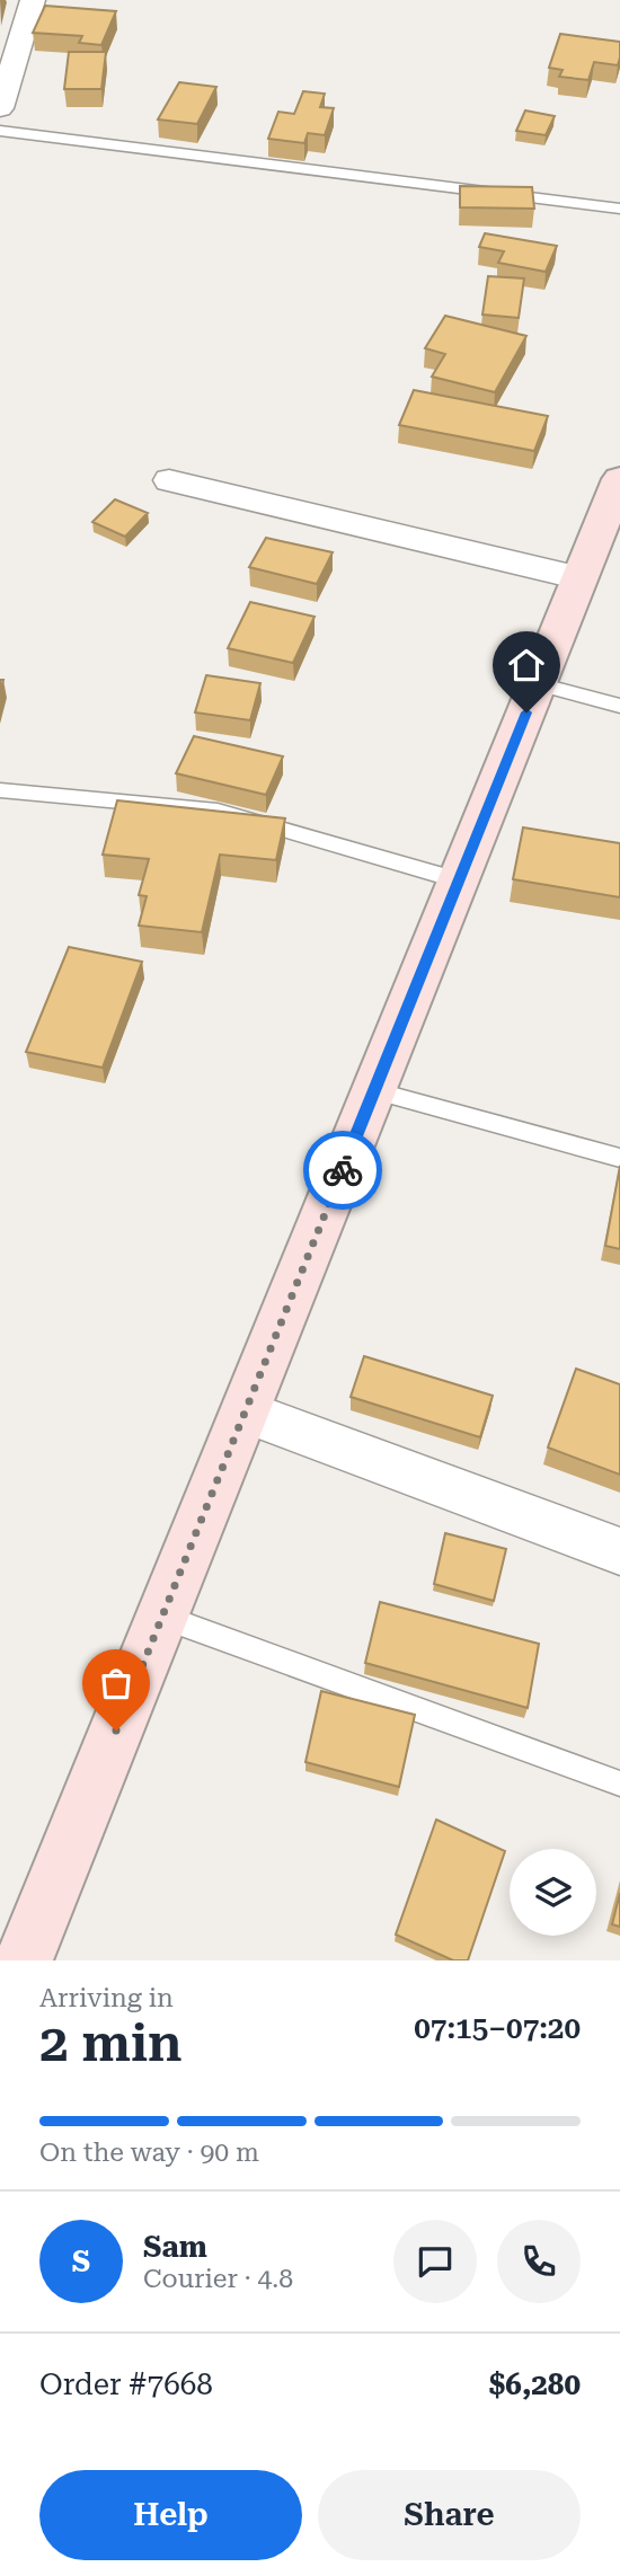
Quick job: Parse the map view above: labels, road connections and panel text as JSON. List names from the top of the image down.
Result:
{
  "page": {
    "heading": ["2 min", "Arriving in", "07:15–07:20"],
    "panel": [
      "Sam",
      "Courier · 4.8",
      "Order #7668",
      "$6,280"
    ],
    "bar": "On the way · 90 m",
    "round": "S",
    "buttons": ["Help", "Share"]
  }
}
